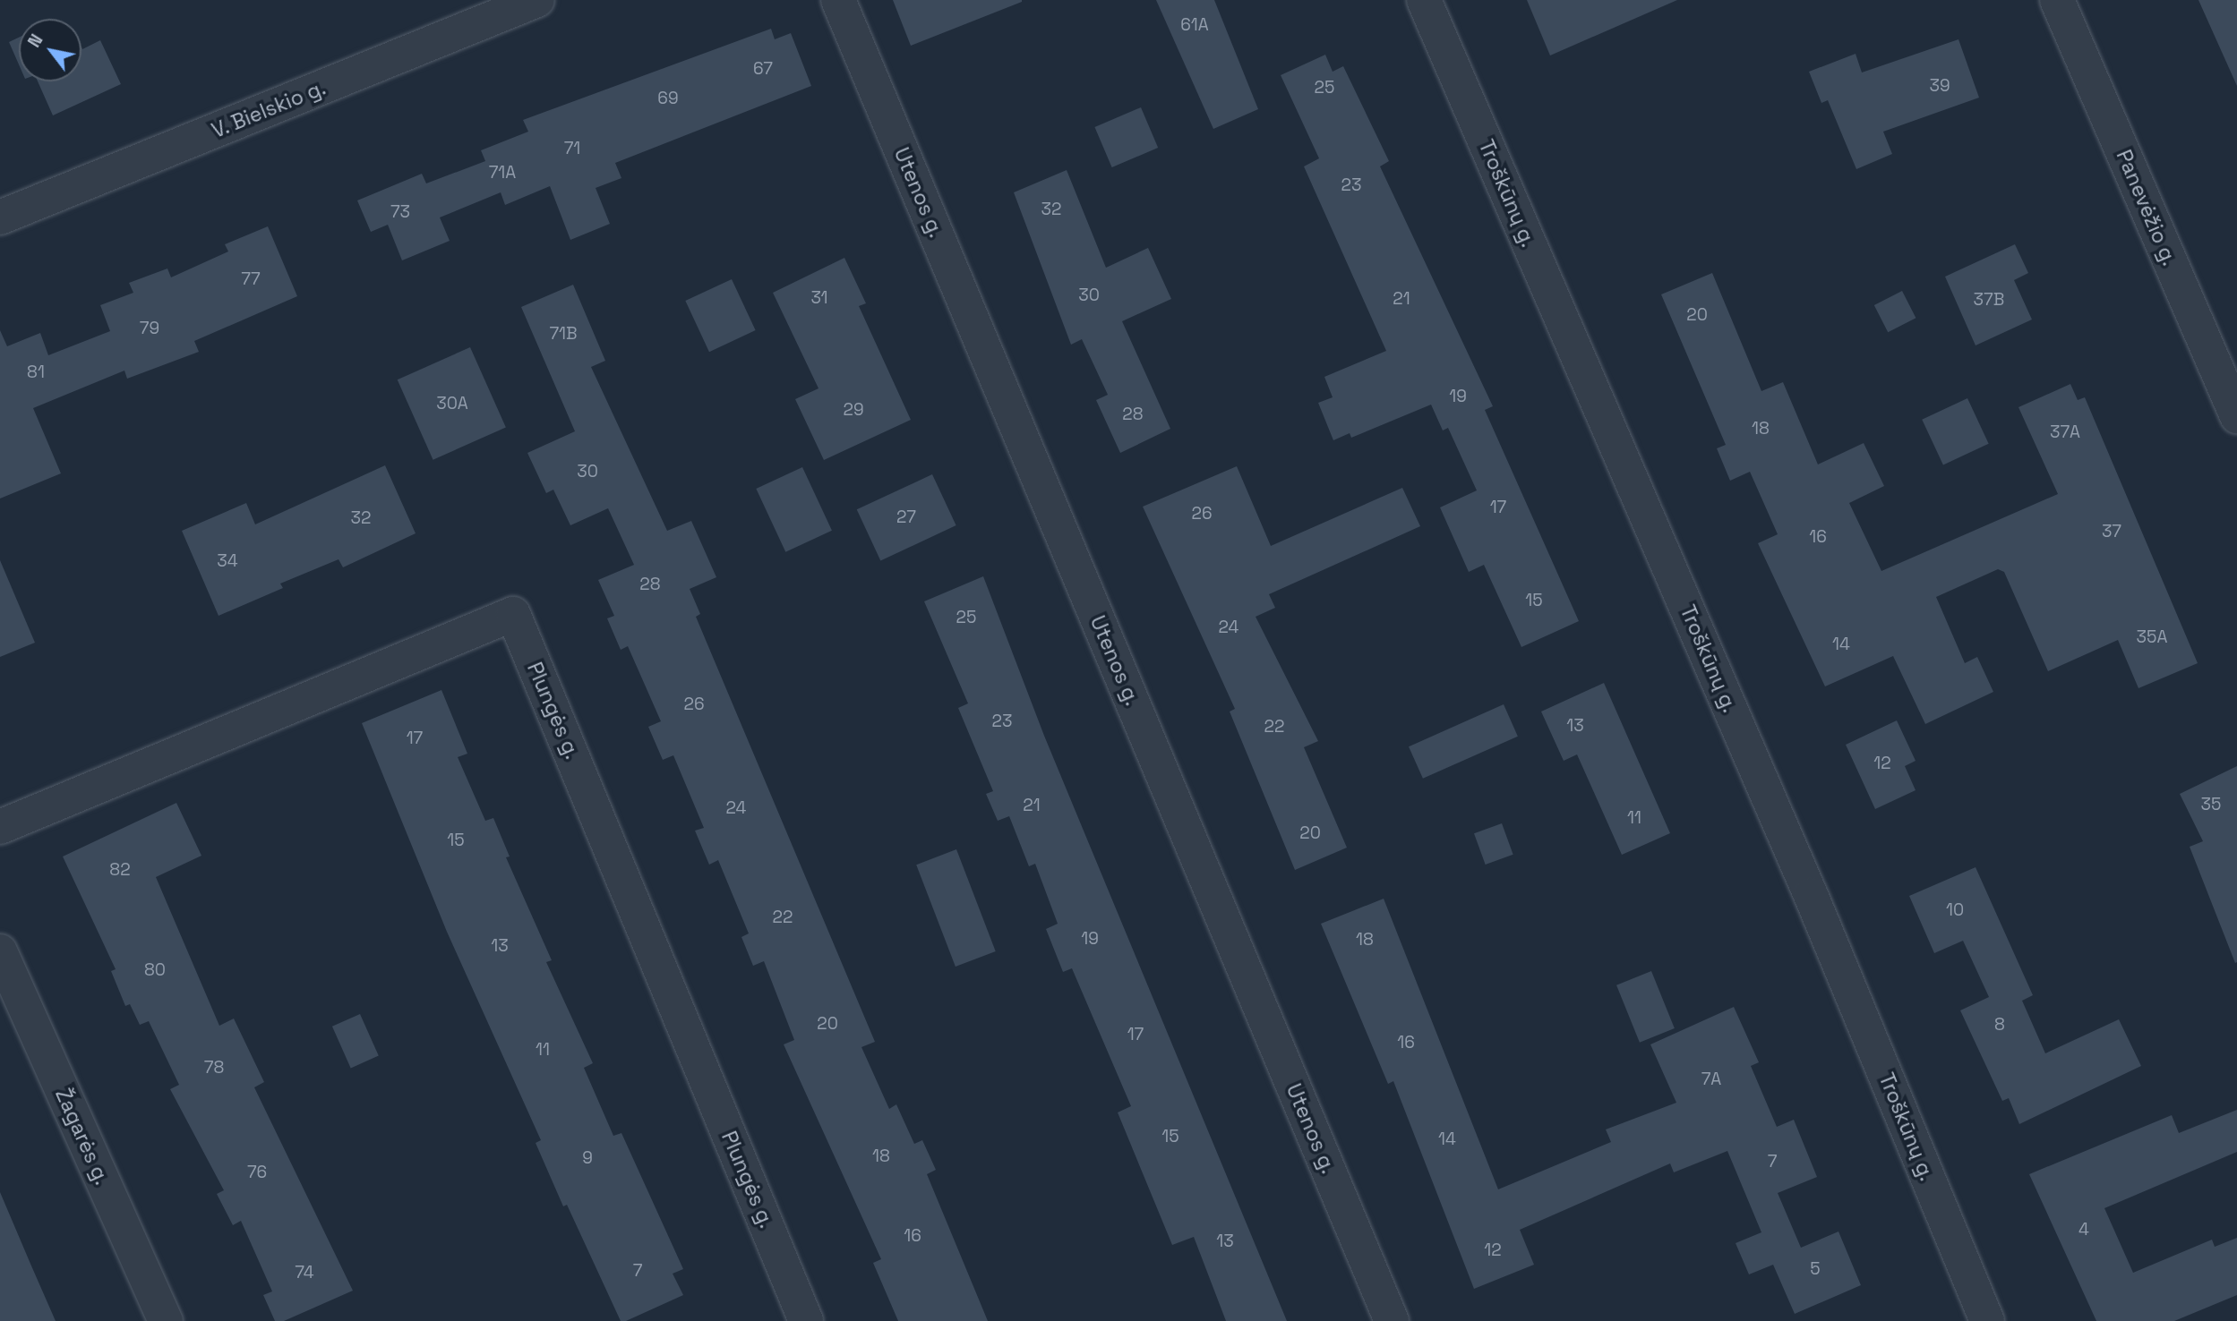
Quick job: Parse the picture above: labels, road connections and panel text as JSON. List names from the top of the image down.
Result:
{
  "streets": {
    "street": [
      "V. Bielskio g.",
      "Utenos g.",
      "Troškūnų g.",
      "Panevėžio g.",
      "Plungės g.",
      "Žagarės g."
    ]
  },
  "house_numbers": [
    "61A",
    "67",
    "39",
    "25",
    "69",
    "71",
    "71A",
    "23",
    "32",
    "73",
    "77",
    "30",
    "31",
    "21",
    "37B",
    "20",
    "79",
    "71B",
    "81",
    "19",
    "30A",
    "29",
    "28",
    "18",
    "37A",
    "30",
    "17",
    "26",
    "27",
    "32",
    "37",
    "16",
    "34",
    "28",
    "15",
    "25",
    "24",
    "35A",
    "14",
    "26",
    "23",
    "13",
    "22",
    "17",
    "12",
    "35",
    "21",
    "24",
    "11",
    "20",
    "15",
    "82",
    "10",
    "22",
    "19",
    "18",
    "13",
    "80",
    "20",
    "8",
    "17",
    "16",
    "11",
    "78",
    "7A",
    "15",
    "14",
    "18",
    "9",
    "7",
    "76",
    "4",
    "16",
    "13",
    "12",
    "5",
    "7",
    "74"
  ],
  "north": "top left"
}
